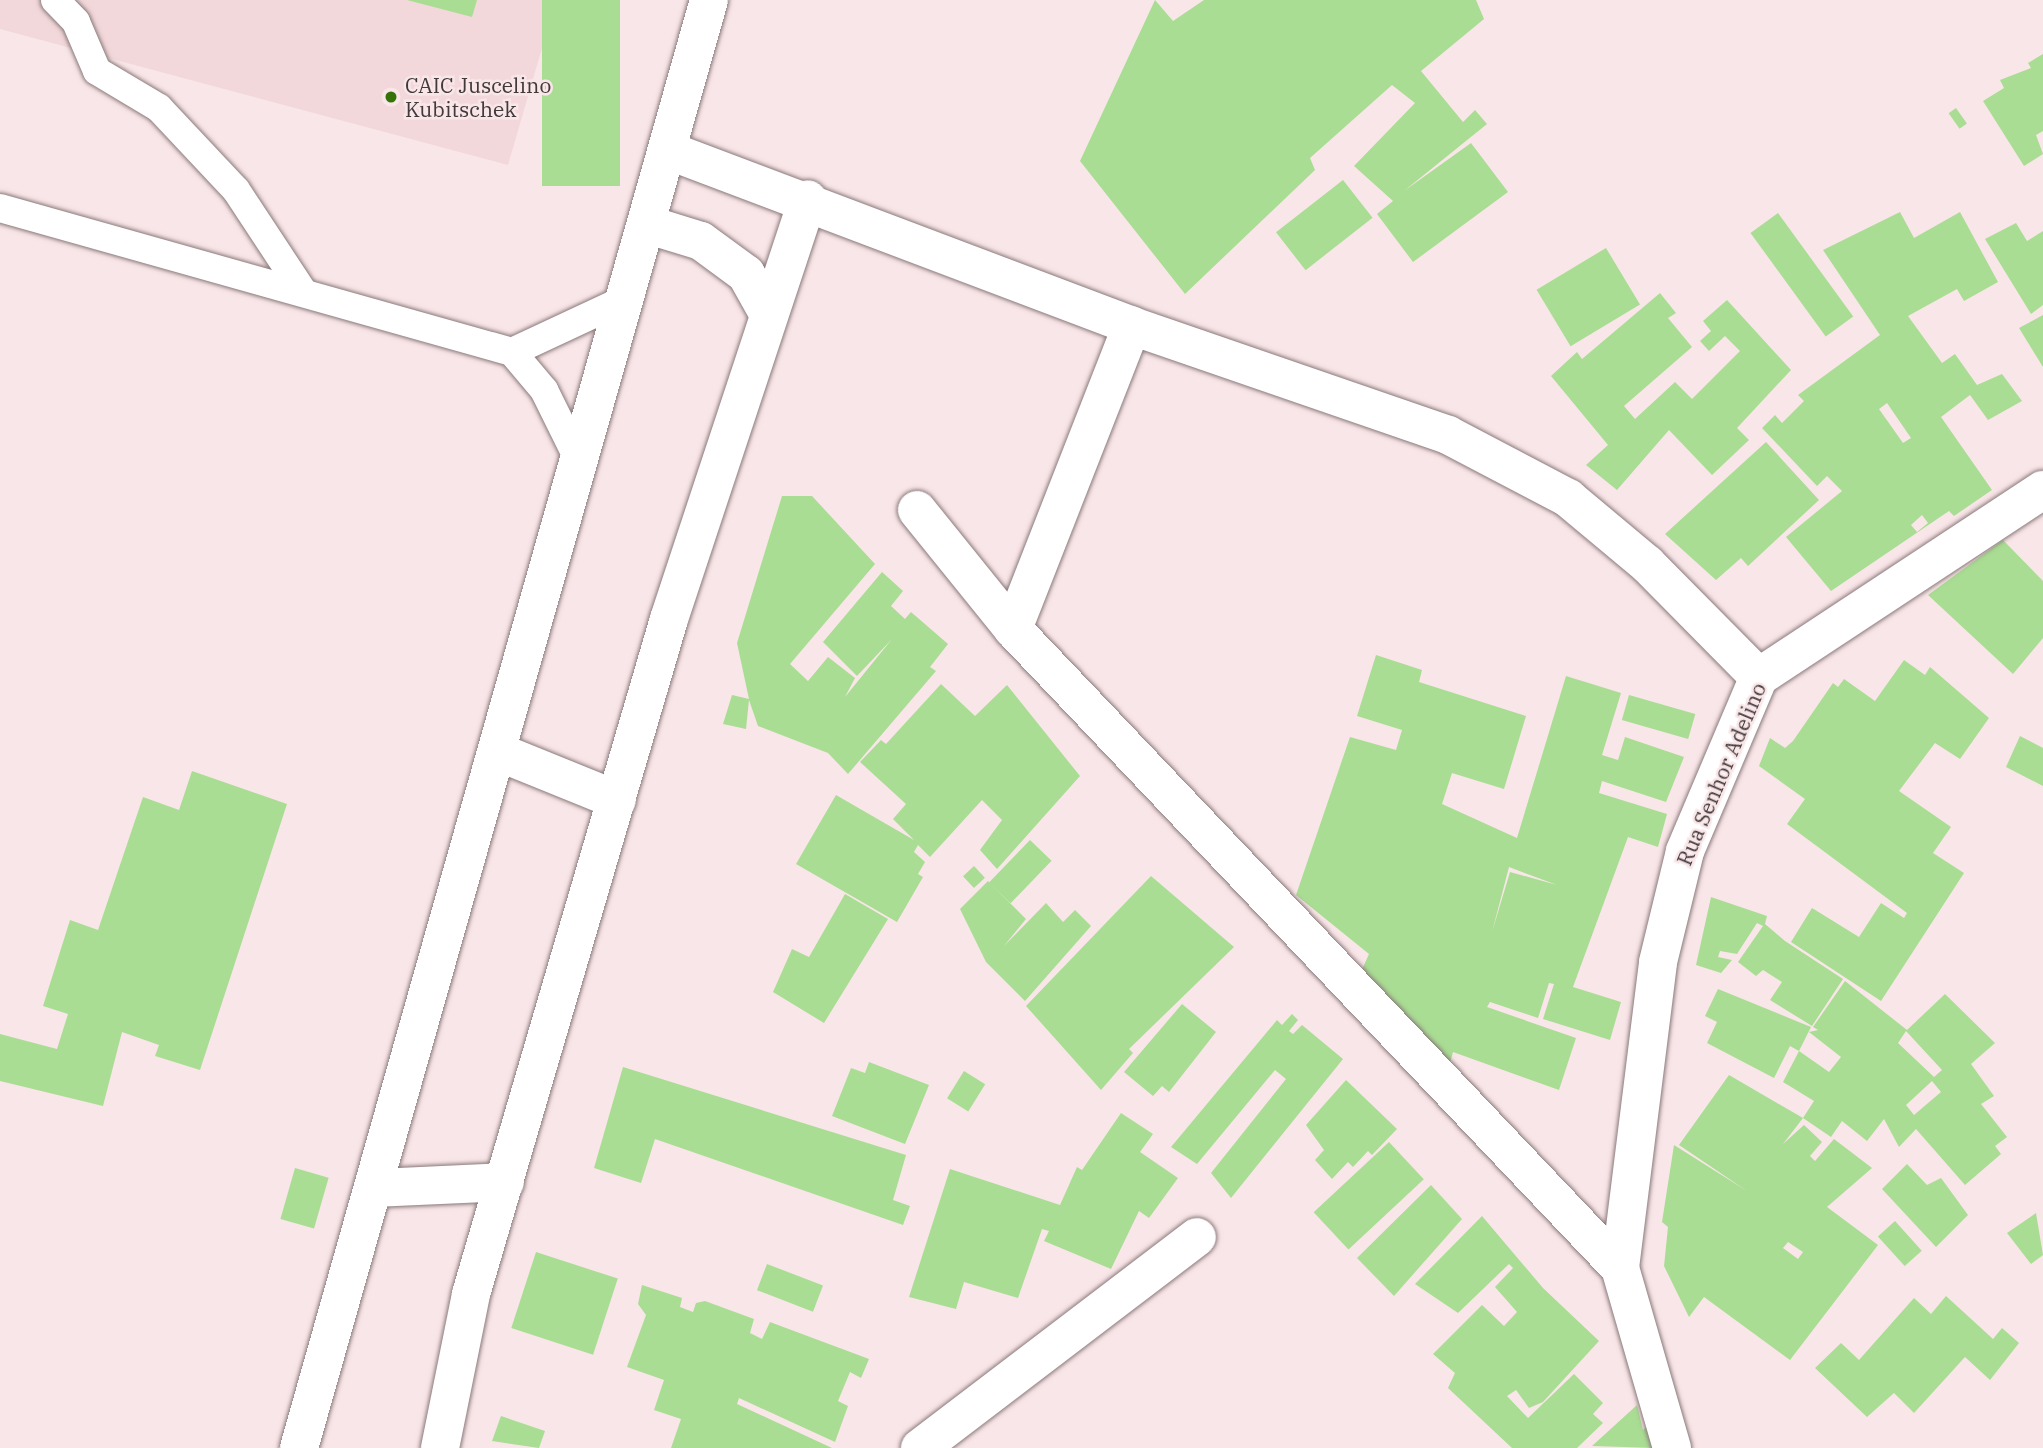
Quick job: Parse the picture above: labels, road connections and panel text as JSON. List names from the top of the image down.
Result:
{
  "streets": {
    "street": ["Rua Senhor Adelino"]
  },
  "places": ["CAIC Juscelino Kubitschek"]
}
